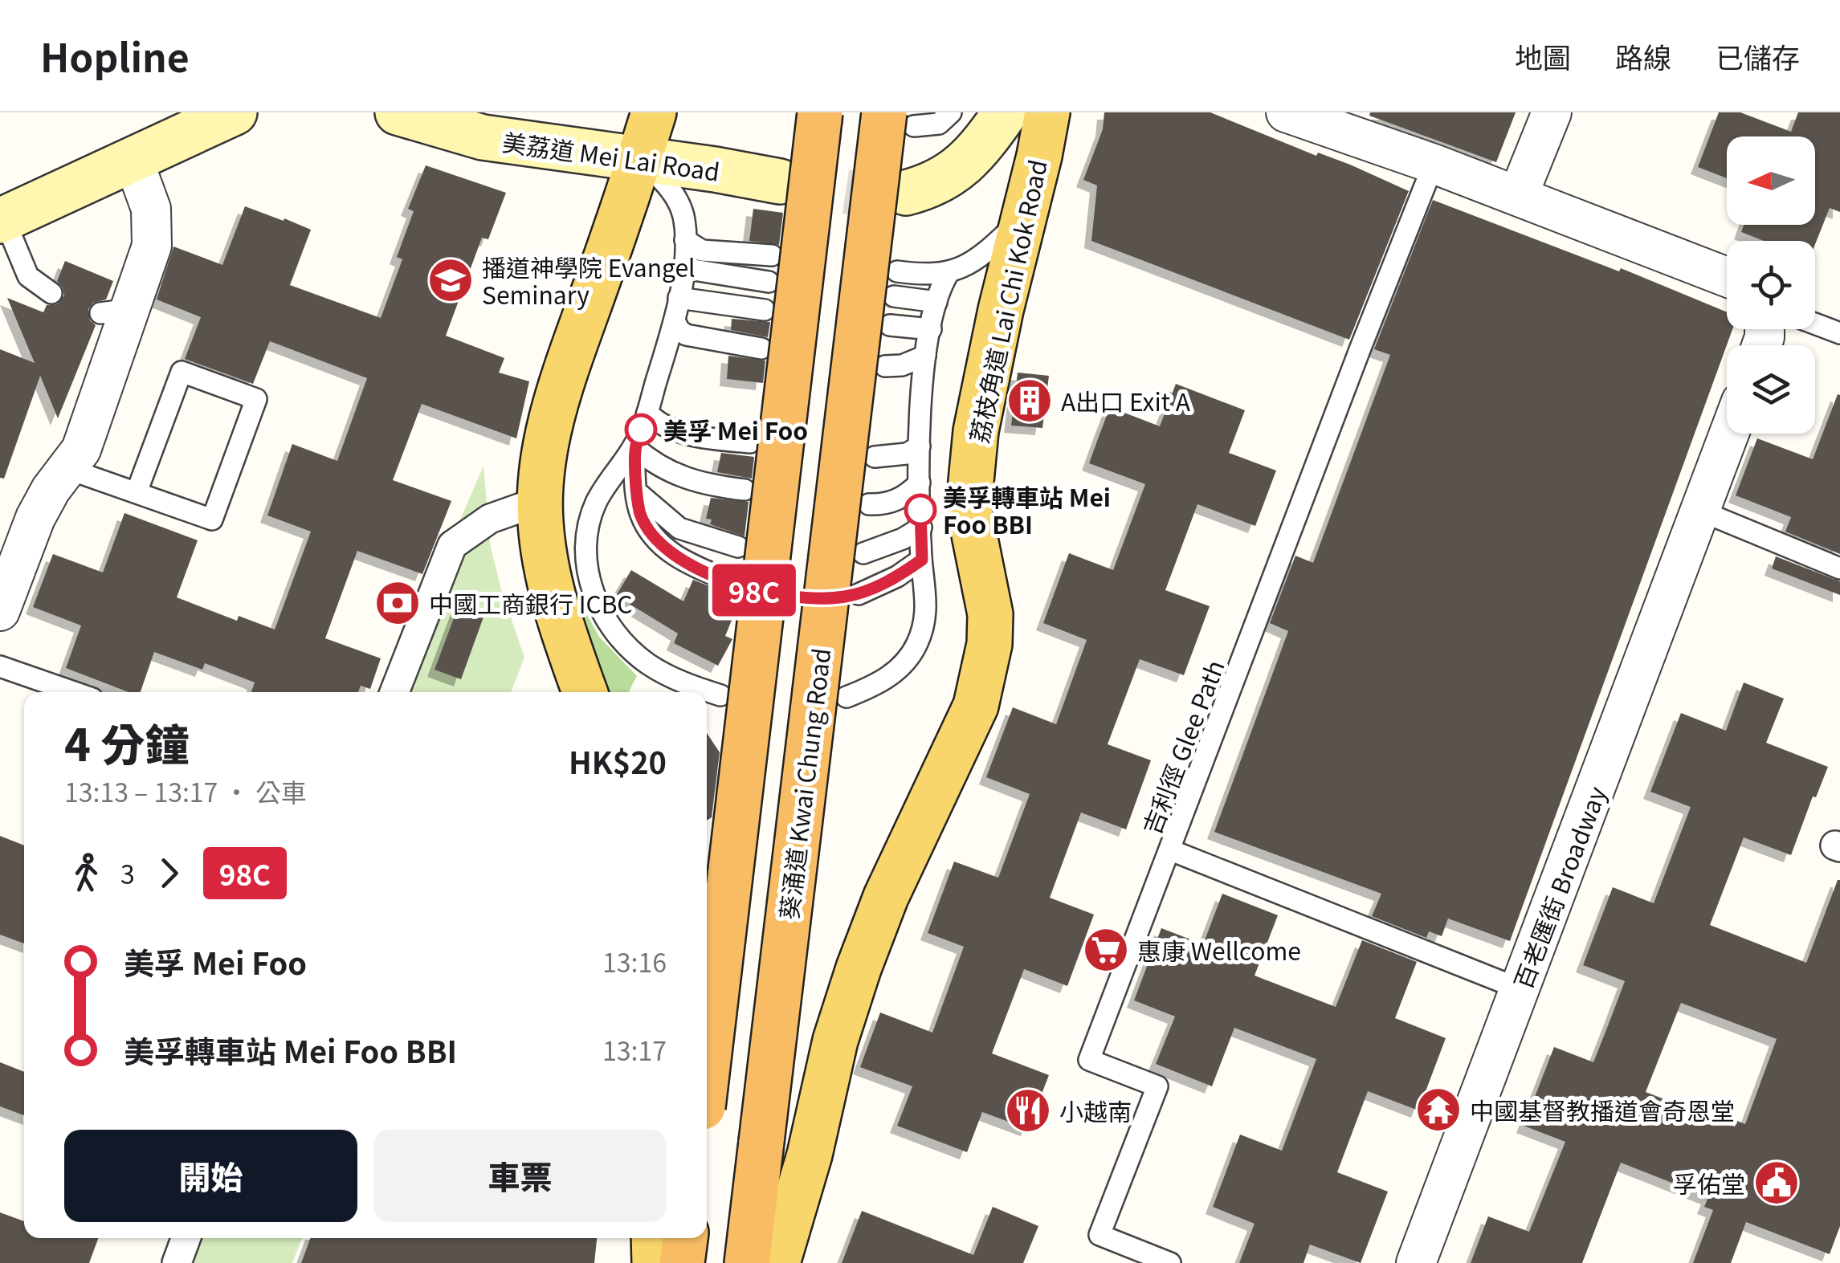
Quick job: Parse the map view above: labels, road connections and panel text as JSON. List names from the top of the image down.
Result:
{
  "streets": {
    "highway": ["葵涌道 Kwai Chung Road"],
    "main road": ["美荔道 Mei Lai Road", "荔枝角道 Lai Chi Kok Road"],
    "street": ["百老匯街 Broadway"],
    "lane": ["吉利徑 Glee Path"]
  },
  "places": {
    "school or university": ["播道神學院 Evangel Seminary"],
    "building": ["A出口 Exit A"],
    "other": ["美孚 Mei Foo", "美孚轉車站 Mei Foo BBI"],
    "bank": ["中國工商銀行 ICBC"],
    "supermarket": ["惠康 Wellcome"],
    "temple": ["中國基督教播道會奇恩堂"],
    "restaurant": ["小越南"],
    "public building": ["孚佑堂"]
  },
  "lines": ["bus line 98C"],
  "north": "left",
  "page": {
    "header": "Hopline",
    "nav": ["地圖", "路線", "已儲存"],
    "on_map": "98C",
    "heading": ["4 分鐘", "13:13 – 13:17 · 公車", "HK$20"],
    "legs": ["3", "98C"],
    "list": [
      {
        "name": "美孚 Mei Foo",
        "value": "13:16"
      },
      {
        "name": "美孚轉車站 Mei Foo BBI",
        "value": "13:17"
      }
    ],
    "buttons": ["開始", "車票"]
  }
}
